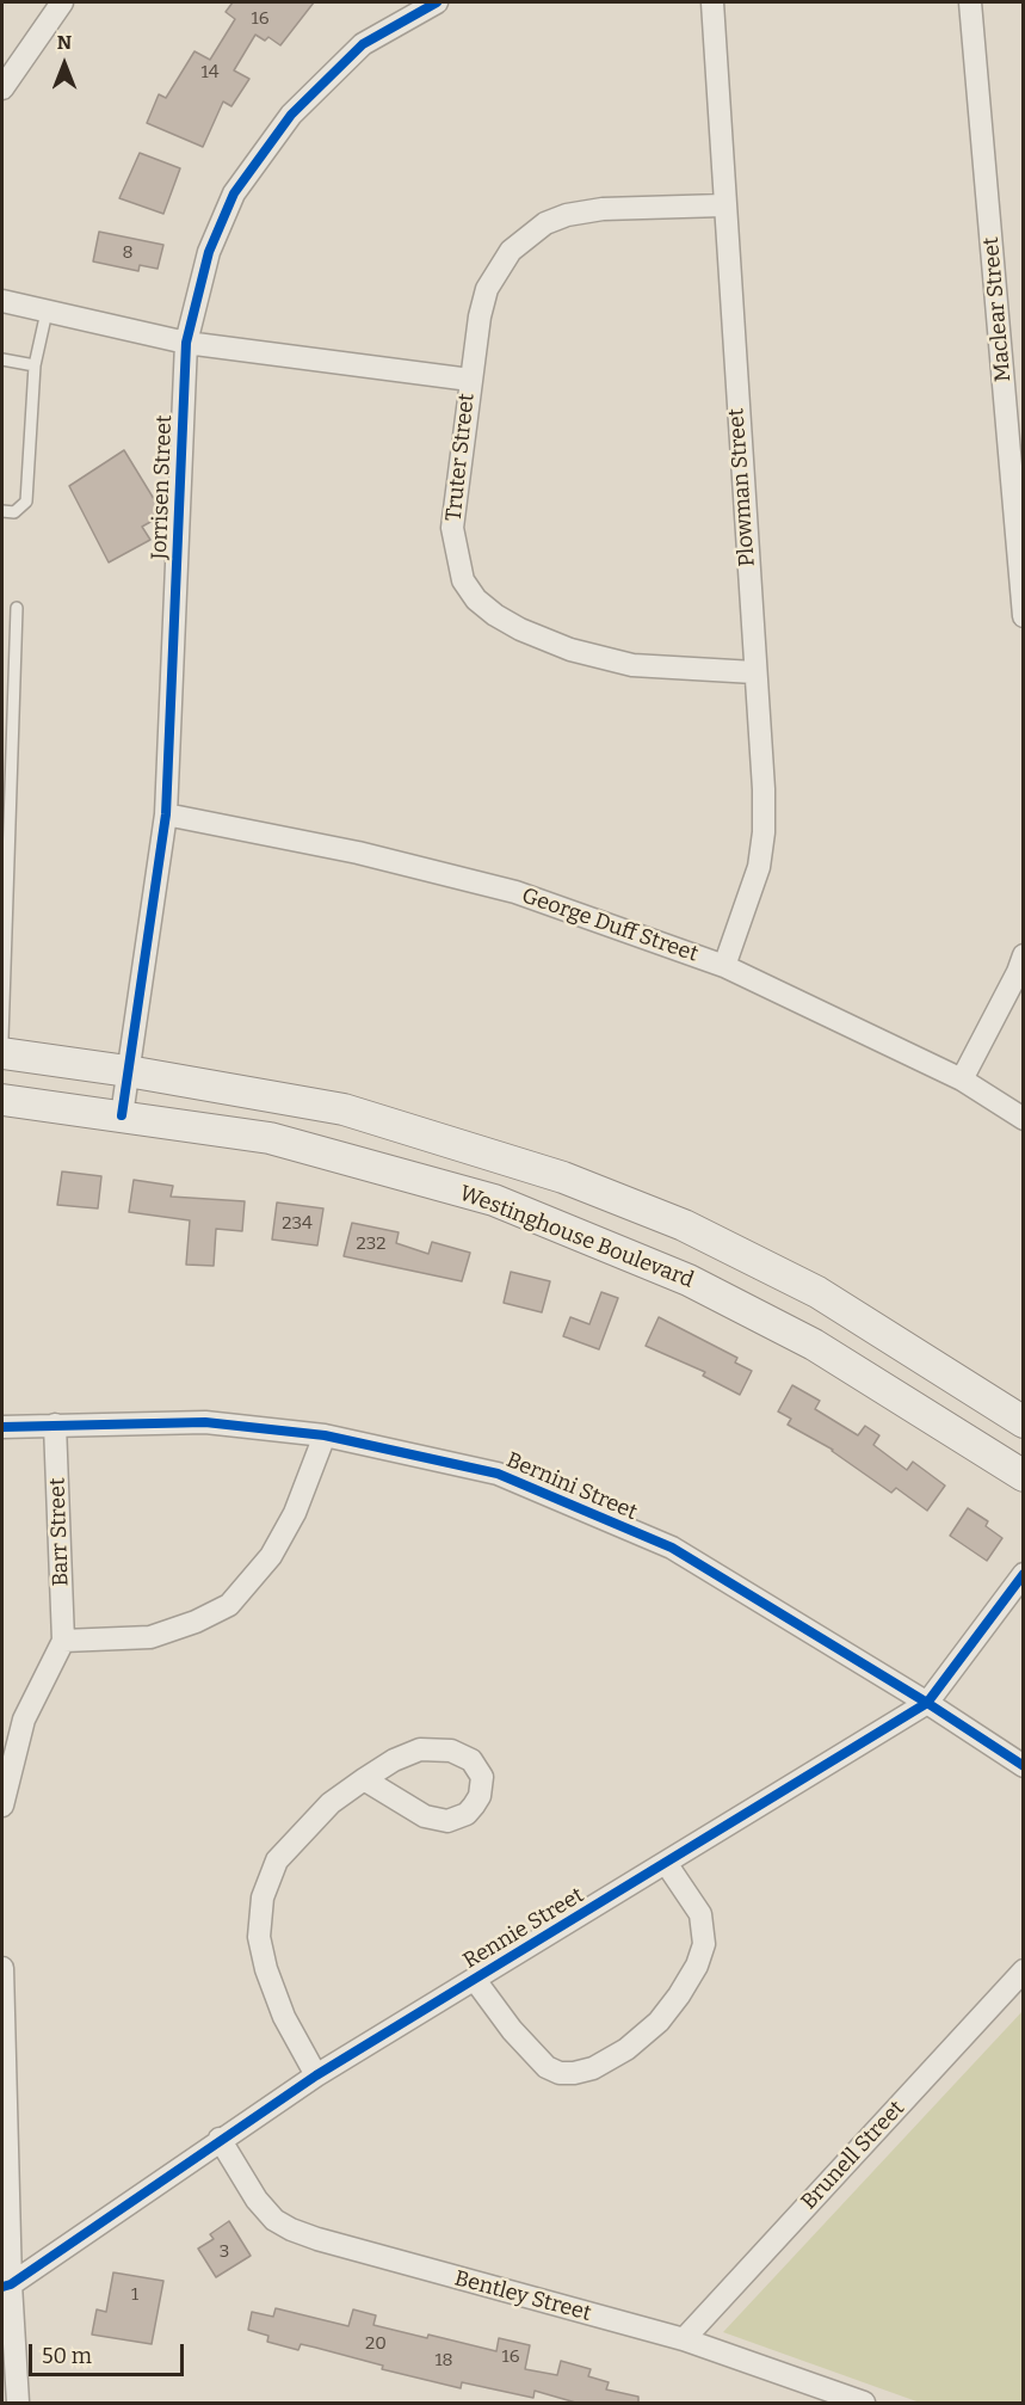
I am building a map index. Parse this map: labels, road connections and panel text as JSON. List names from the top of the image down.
{
  "streets": {
    "street": [
      "Maclear Street",
      "Truter Street",
      "Jorrisen Street",
      "Plowman Street",
      "George Duff Street",
      "Westinghouse Boulevard",
      "Bernini Street",
      "Barr Street",
      "Rennie Street",
      "Brunell Street",
      "Bentley Street"
    ]
  },
  "crossings": [
    ["Truter Street", "Plowman Street"],
    ["Jorrisen Street", "George Duff Street"],
    ["Jorrisen Street", "Westinghouse Boulevard"],
    ["Plowman Street", "George Duff Street"],
    ["Bernini Street", "Barr Street"],
    ["Bernini Street", "Rennie Street"],
    ["Rennie Street", "Bentley Street"],
    ["Brunell Street", "Bentley Street"]
  ],
  "house_numbers": [
    "16",
    "14",
    "8",
    "234",
    "232",
    "3",
    "1",
    "20",
    "16",
    "18"
  ],
  "scale_bar": "50 m",
  "north": "top"
}
